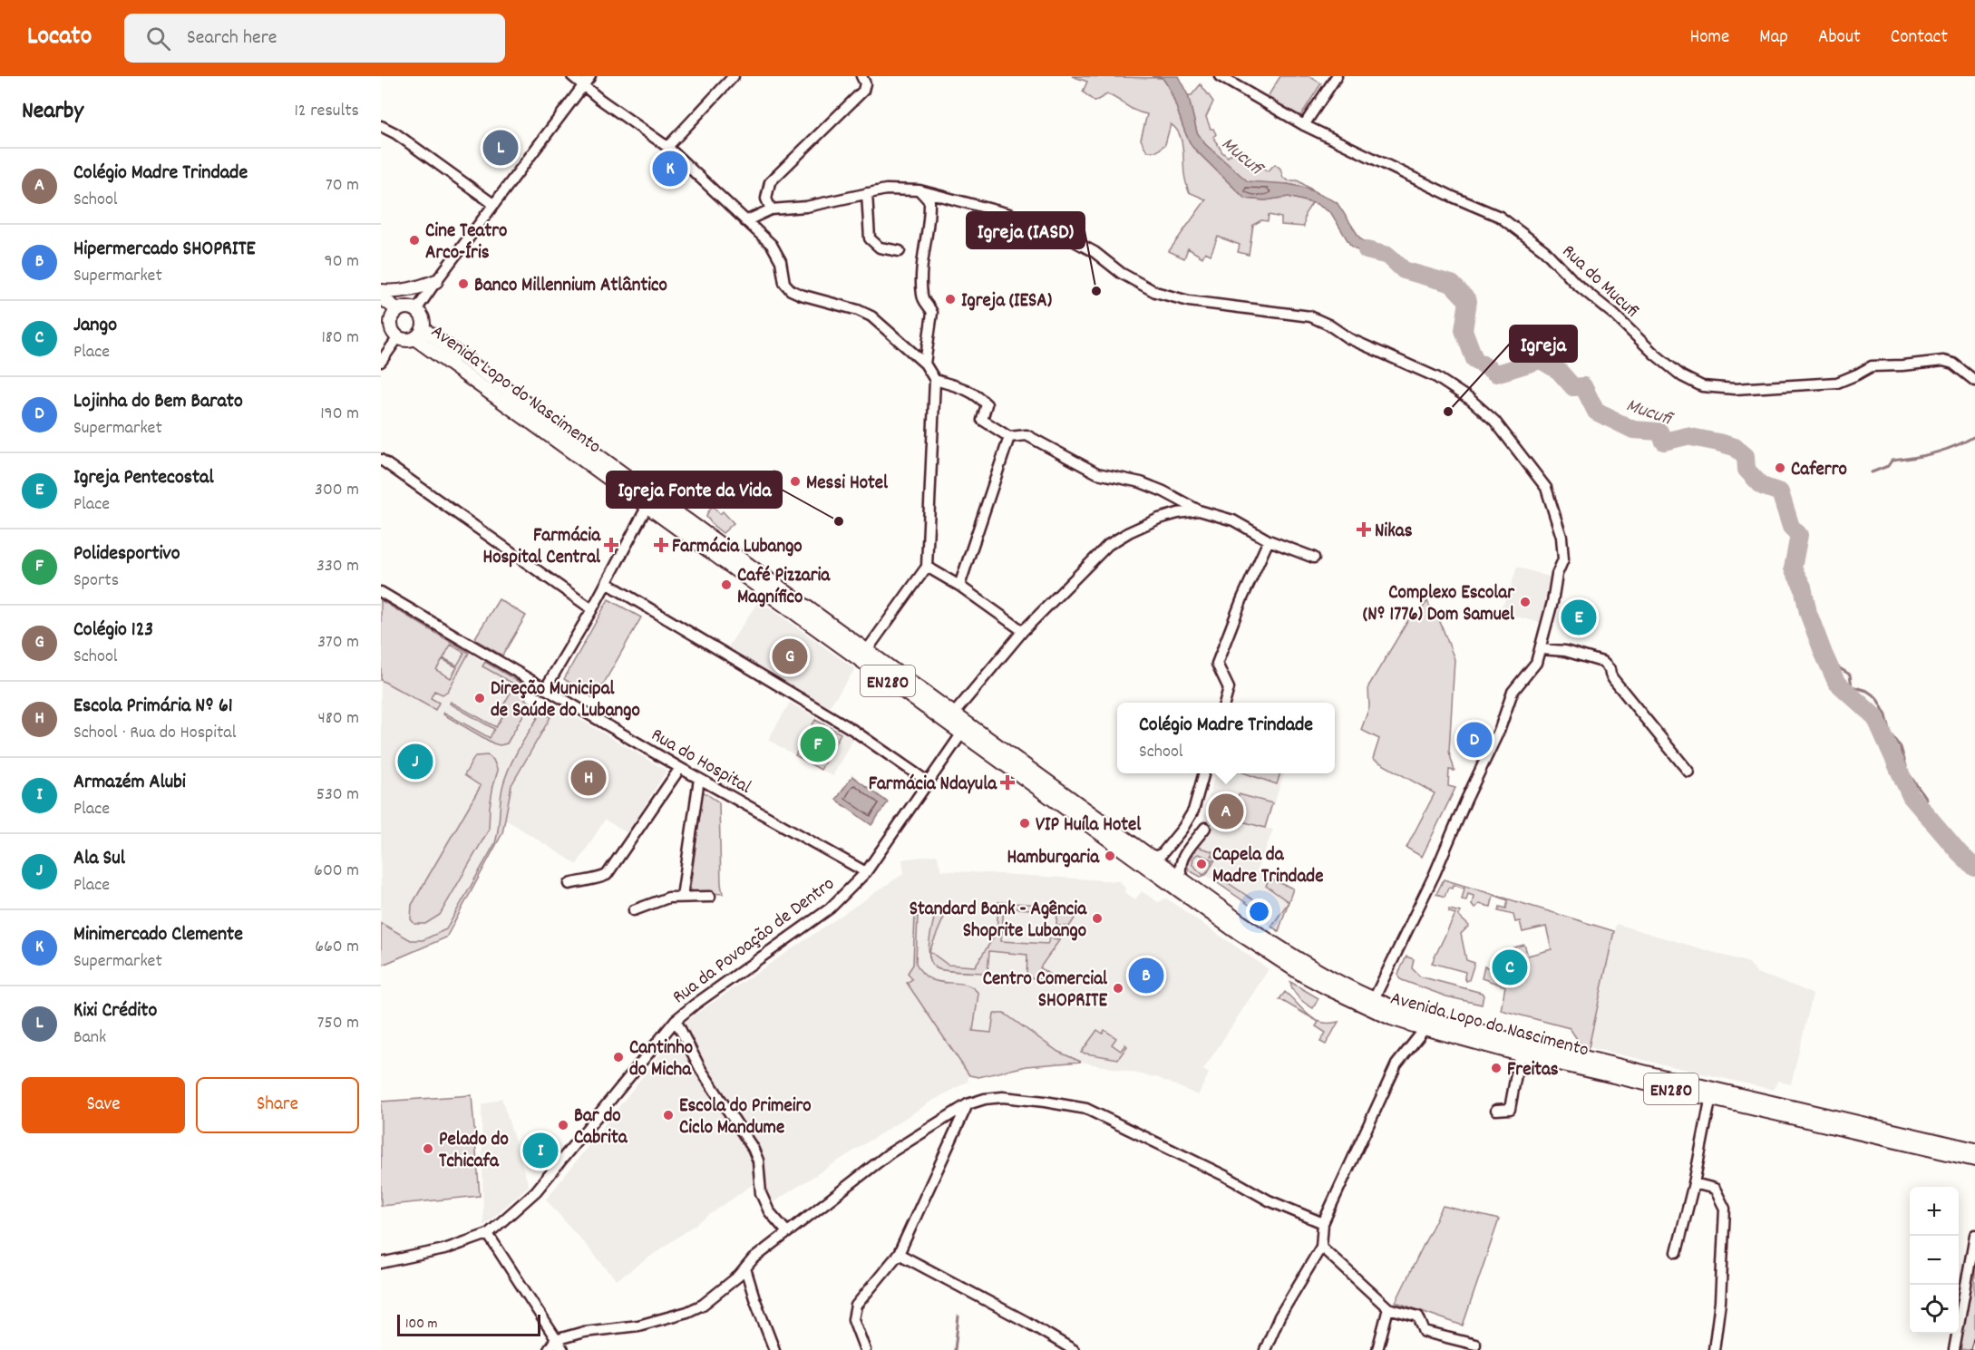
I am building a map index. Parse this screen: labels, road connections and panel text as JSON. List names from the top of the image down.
{
  "streets": {
    "main road": ["Avenida Lopo do Nascimento", "EN280"],
    "street": ["Rua do Mucufi", "Rua do Hospital", "Rua da Povoação de Dentro"]
  },
  "crossings": [
    ["Avenida Lopo do Nascimento", "Rua da Povoação de Dentro"],
    ["Rua do Hospital", "Rua da Povoação de Dentro"]
  ],
  "water": ["Mucufi"],
  "places": {
    "other": [
      "Cine Teatro Arco-Íris",
      "Banco Millennium Atlântico",
      "Igreja (IASD)",
      "Igreja (IESA)",
      "Igreja",
      "Caferro",
      "Messi Hotel",
      "Igreja Fonte da Vida",
      "Café Pizzaria Magnífico",
      "Complexo Escolar (Nº 1776) Dom Samuel",
      "Direção Municipal de Saúde do Lubango",
      "VIP Huíla Hotel",
      "Hamburgaria",
      "Capela da Madre Trindade",
      "Standard Bank - Agência Shoprite Lubango",
      "Centro Comercial SHOPRITE",
      "Cantinho do Micha",
      "Freitas",
      "Escola do Primeiro Ciclo Mandume",
      "Bar do Cabrita",
      "Pelado do Tchicafa"
    ],
    "health": [
      "Nikas",
      "Farmácia Hospital Central",
      "Farmácia Lubango",
      "Farmácia Ndayula"
    ]
  },
  "scale_bar": "100 m",
  "page": {
    "header": "Locato",
    "search": "Search here",
    "nav": [
      "Home",
      "Map",
      "About",
      "Contact"
    ],
    "heading": ["Nearby", "12 results"],
    "pins": [
      "L",
      "K",
      "E",
      "G",
      "D",
      "F",
      "J",
      "H",
      "A",
      "C",
      "B",
      "I"
    ],
    "list": [
      {
        "mark": "A",
        "name": "Colégio Madre Trindade",
        "note": "School",
        "value": "70 m"
      },
      {
        "mark": "B",
        "name": "Hipermercado SHOPRITE",
        "note": "Supermarket",
        "value": "90 m"
      },
      {
        "mark": "C",
        "name": "Jango",
        "note": "Place",
        "value": "180 m"
      },
      {
        "mark": "D",
        "name": "Lojinha do Bem Barato",
        "note": "Supermarket",
        "value": "190 m"
      },
      {
        "mark": "E",
        "name": "Igreja Pentecostal",
        "note": "Place",
        "value": "300 m"
      },
      {
        "mark": "F",
        "name": "Polidesportivo",
        "note": "Sports",
        "value": "330 m"
      },
      {
        "mark": "G",
        "name": "Colégio 123",
        "note": "School",
        "value": "370 m"
      },
      {
        "mark": "H",
        "name": "Escola Primária Nº 61",
        "note": "School · Rua do Hospital",
        "value": "480 m"
      },
      {
        "mark": "I",
        "name": "Armazém Alubi",
        "note": "Place",
        "value": "530 m"
      },
      {
        "mark": "J",
        "name": "Ala Sul",
        "note": "Place",
        "value": "600 m"
      },
      {
        "mark": "K",
        "name": "Minimercado Clemente",
        "note": "Supermarket",
        "value": "660 m"
      },
      {
        "mark": "L",
        "name": "Kixi Crédito",
        "note": "Bank",
        "value": "750 m"
      }
    ],
    "popup": ["Colégio Madre Trindade", "School"],
    "buttons": ["Save", "Share"],
    "map_buttons": ["+", "−"],
    "scale": "100 m"
  }
}
